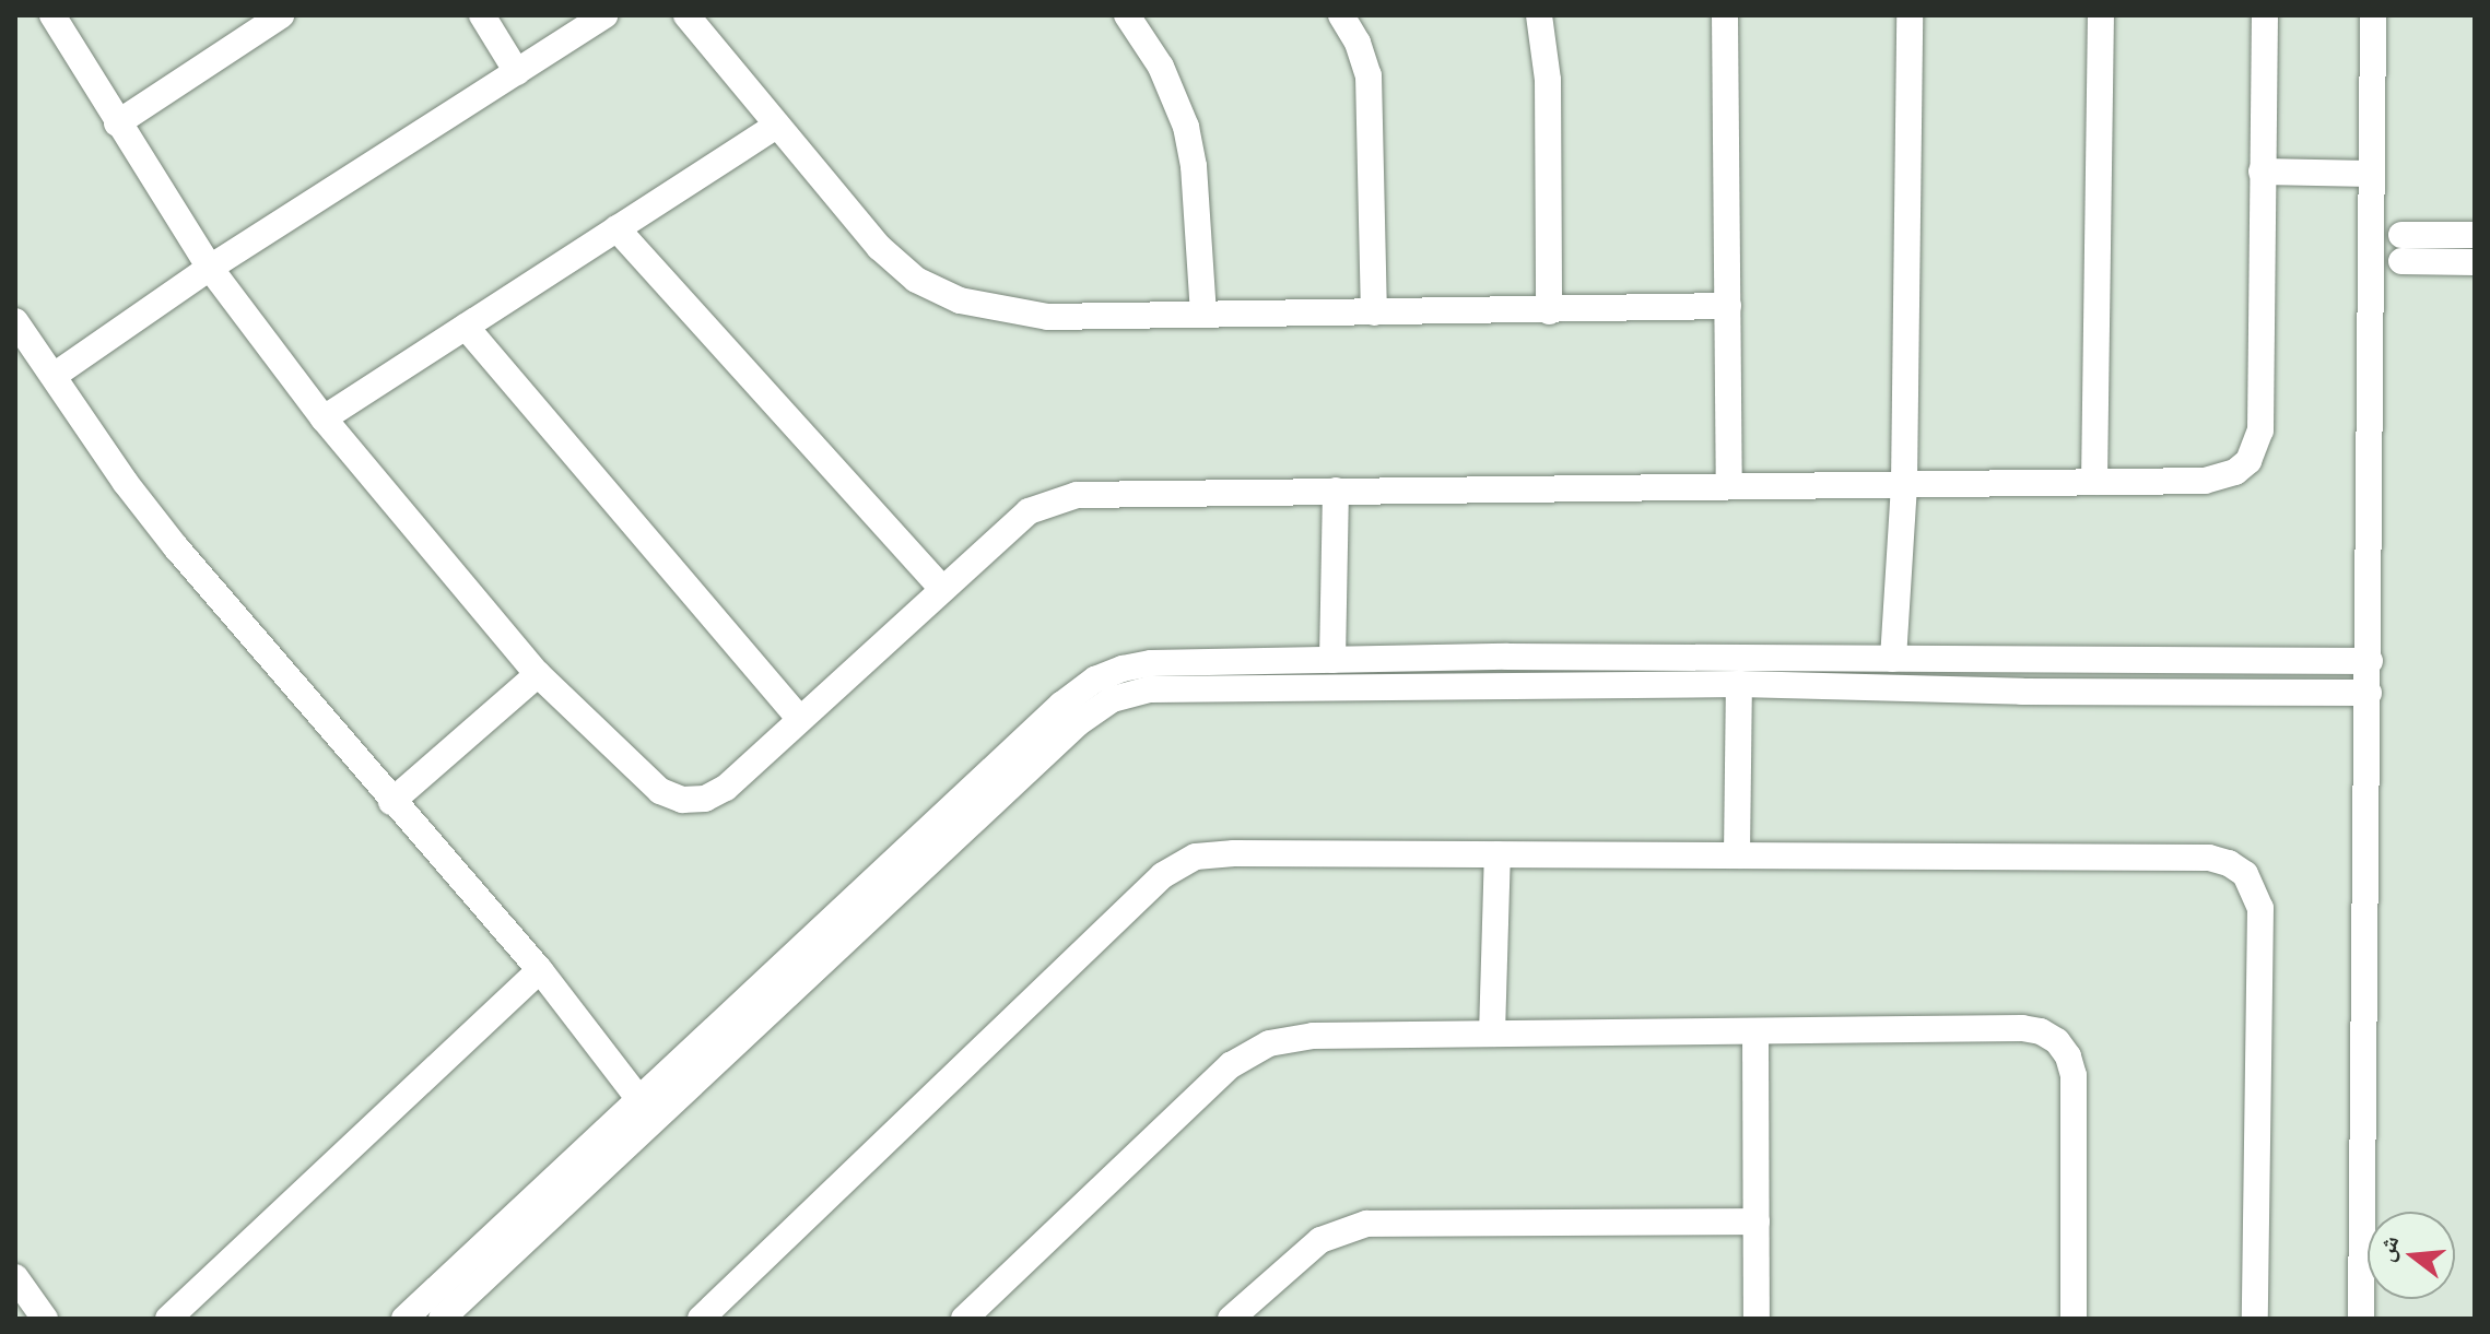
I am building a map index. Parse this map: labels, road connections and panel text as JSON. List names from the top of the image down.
{
  "north": "left"
}
